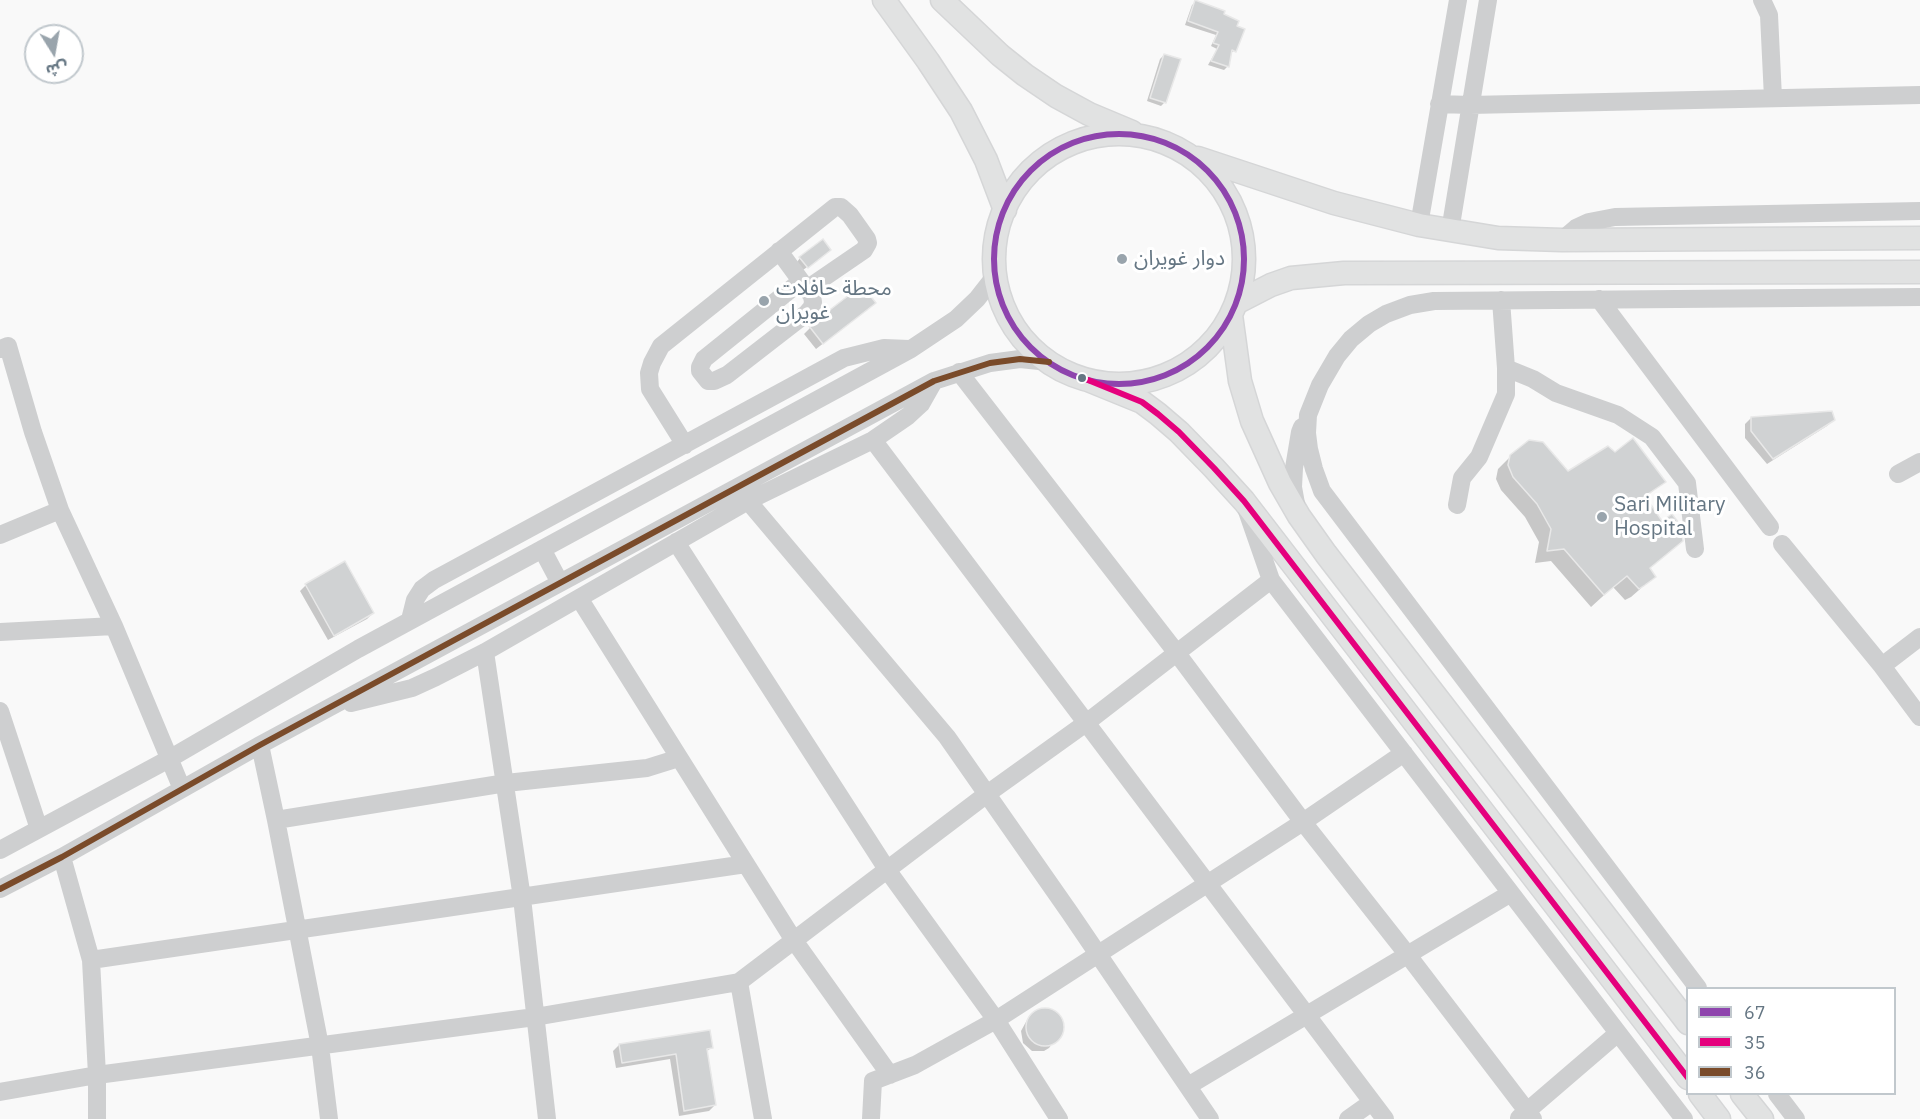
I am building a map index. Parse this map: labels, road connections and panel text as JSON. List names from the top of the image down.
{
  "places": ["دوار غويران", "محطة حافلات غويران", "Sari Military Hospital"],
  "lines": ["transit line 67", "transit line 36", "transit line 35"],
  "legend": ["67", "35", "36"],
  "north": "bottom"
}
